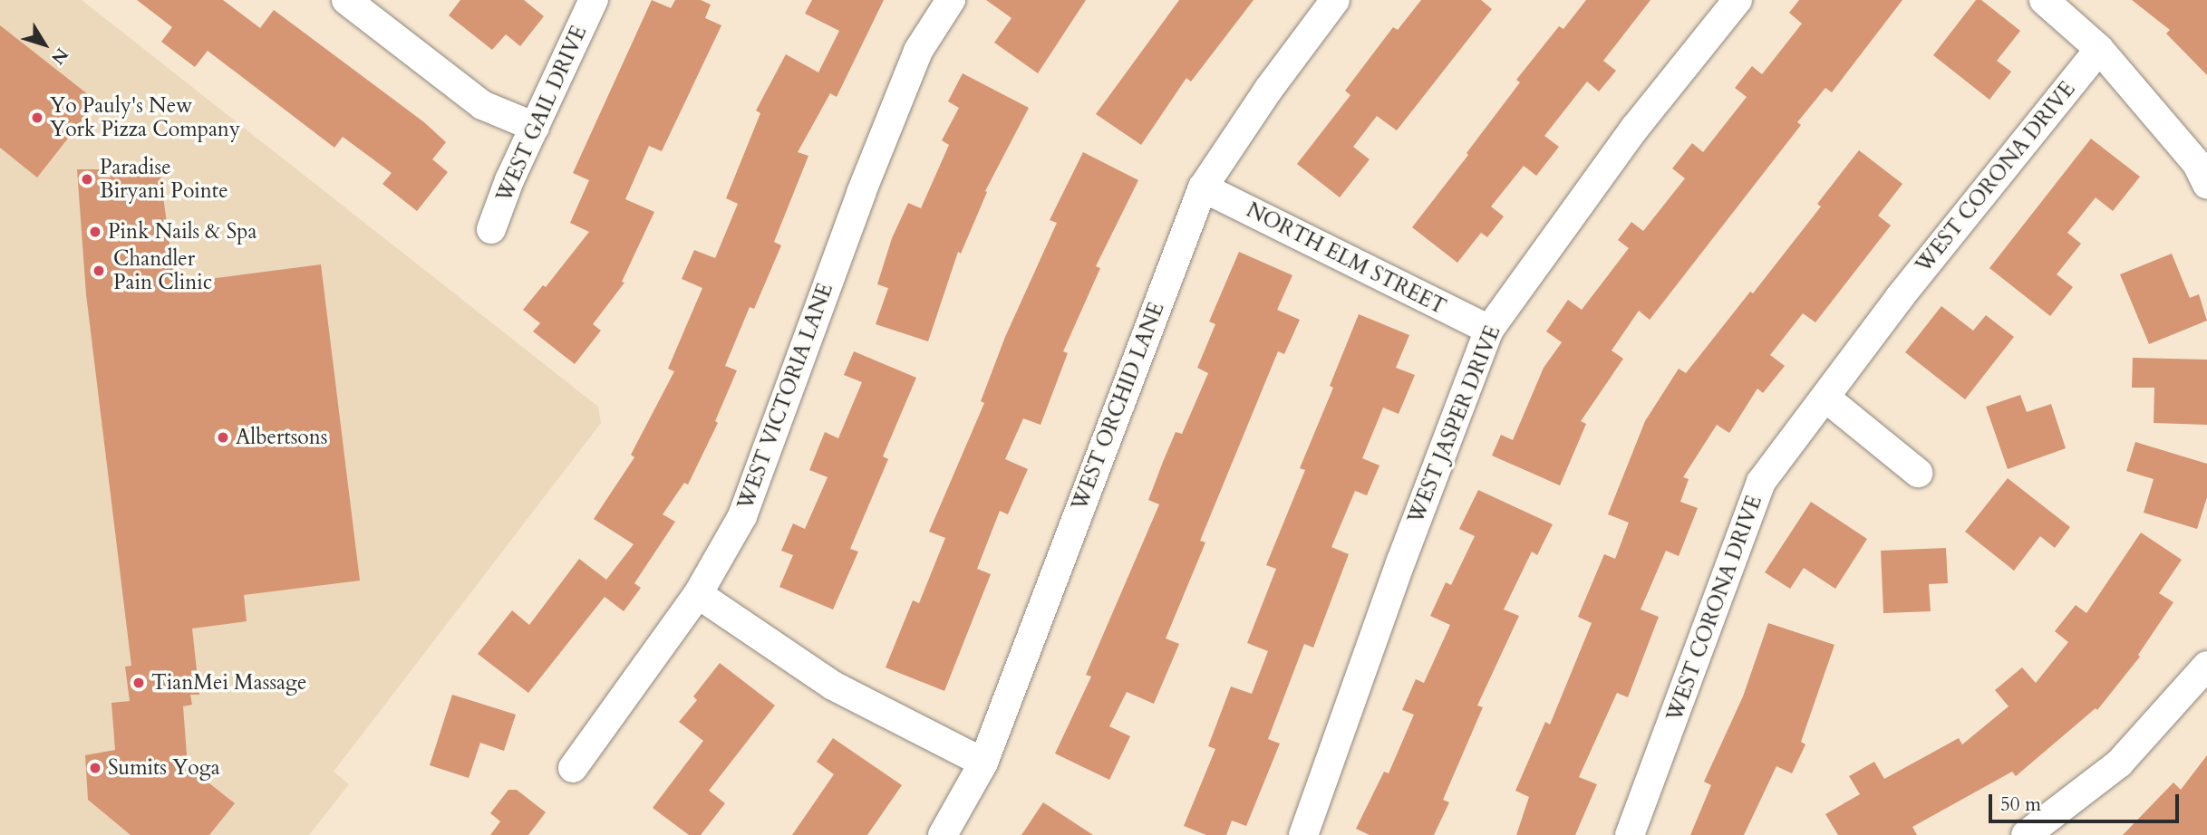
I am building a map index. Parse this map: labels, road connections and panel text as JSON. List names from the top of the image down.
{
  "streets": {
    "street": [
      "WEST GAIL DRIVE",
      "WEST CORONA DRIVE",
      "NORTH ELM STREET",
      "WEST VICTORIA LANE",
      "WEST ORCHID LANE",
      "WEST JASPER DRIVE"
    ]
  },
  "crossings": [
    ["NORTH ELM STREET", "WEST ORCHID LANE"],
    ["NORTH ELM STREET", "WEST JASPER DRIVE"]
  ],
  "places": [
    "Yo Pauly's New York Pizza Company",
    "Paradise Biryani Pointe",
    "Pink Nails & Spa",
    "Chandler Pain Clinic",
    "Albertsons",
    "TianMei Massage",
    "Sumits Yoga"
  ],
  "scale_bar": "50 m",
  "north": "bottom right"
}
